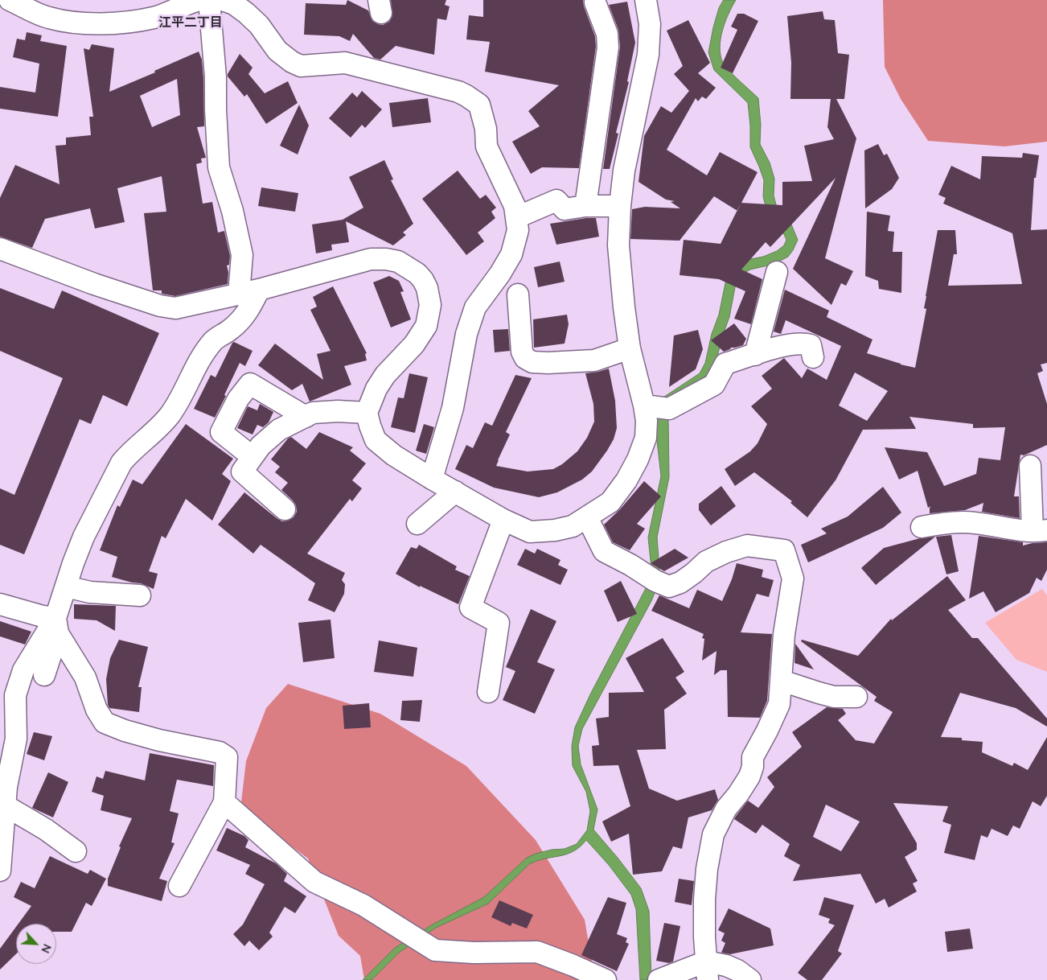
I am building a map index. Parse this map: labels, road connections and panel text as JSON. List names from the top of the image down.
{
  "districts": ["江平二丁目"],
  "north": "bottom right"
}
